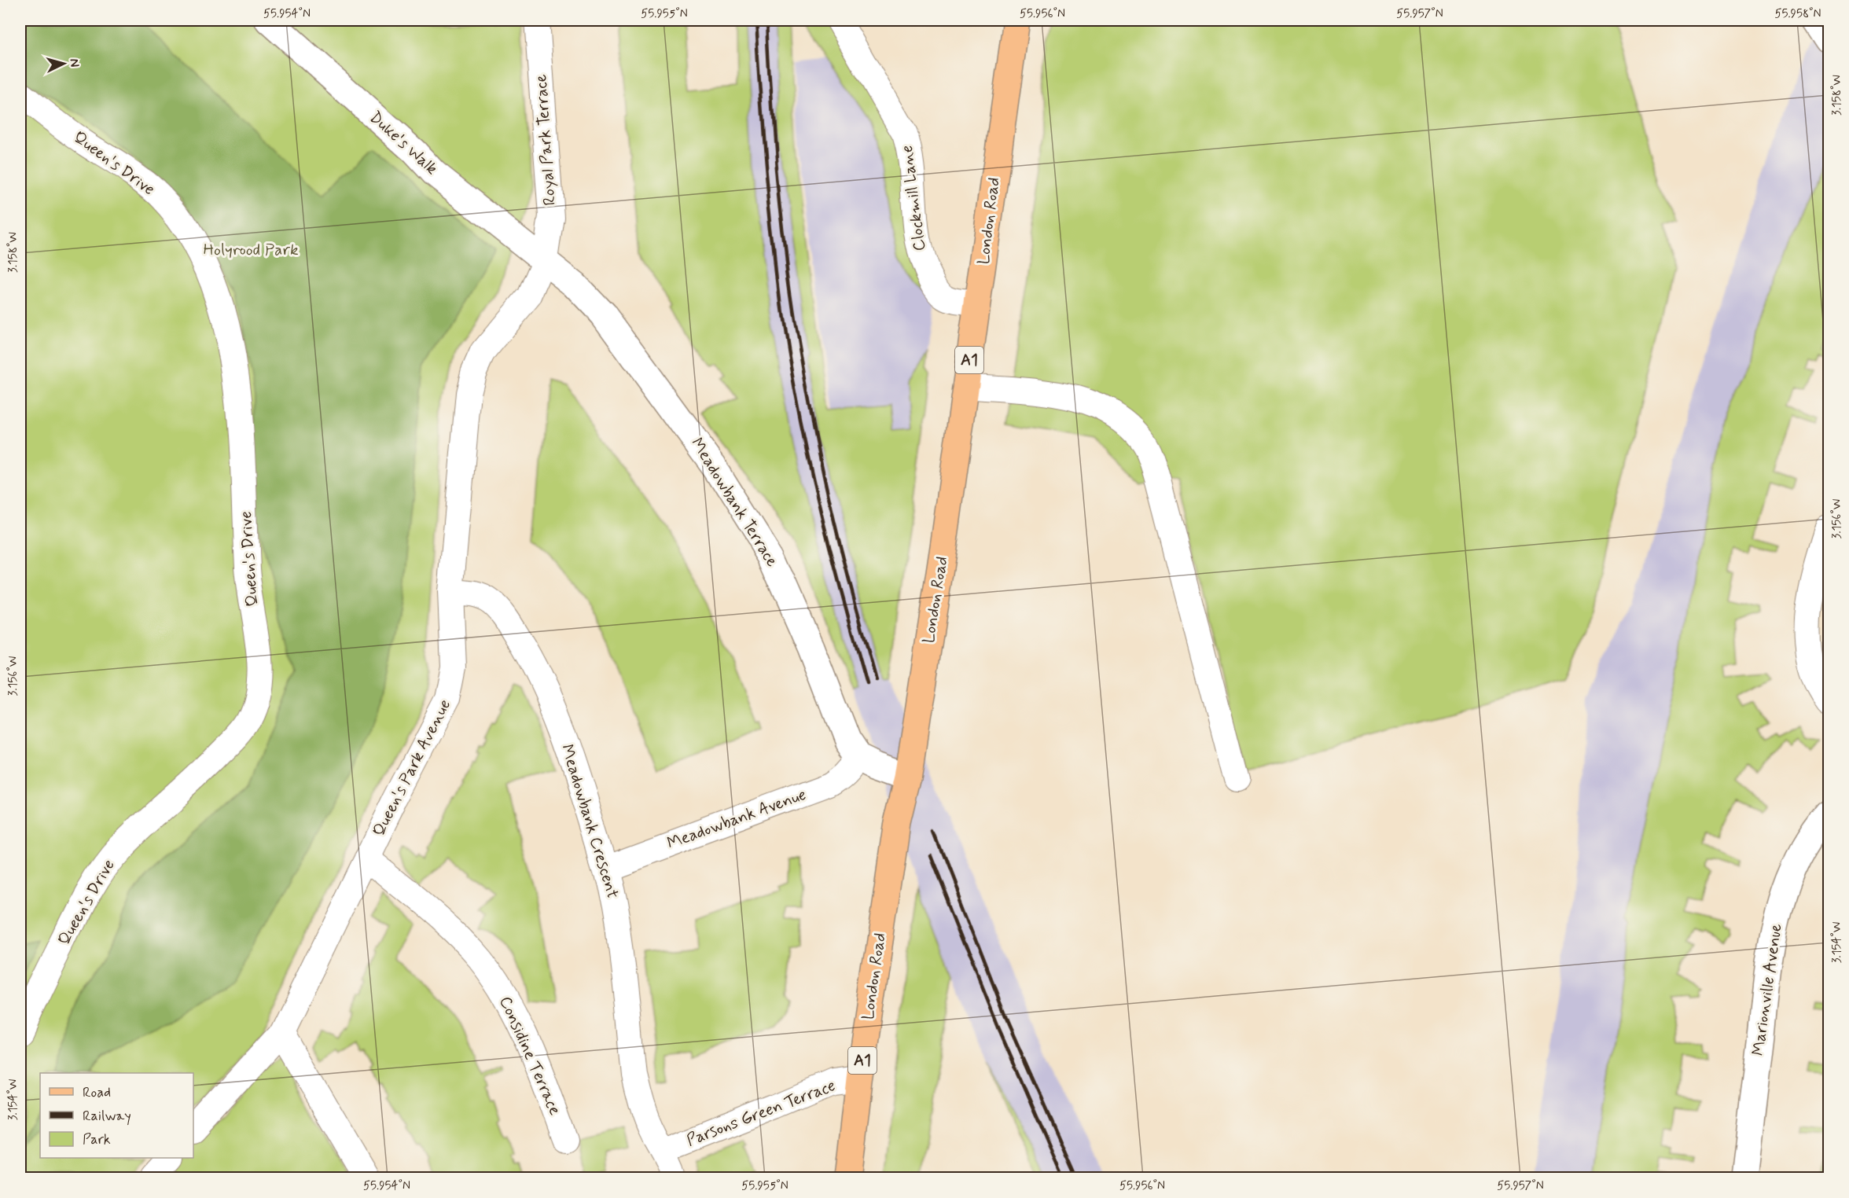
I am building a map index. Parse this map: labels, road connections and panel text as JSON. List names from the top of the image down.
{
  "streets": {
    "main road": ["London Road", "A1"],
    "street": [
      "Royal Park Terrace",
      "Duke's Walk",
      "Queen's Drive",
      "Clockmill Lane",
      "Meadowbank Terrace",
      "Queen's Park Avenue",
      "Meadowbank Avenue",
      "Meadowbank Crescent",
      "Marionville Avenue",
      "Considine Terrace",
      "Parsons Green Terrace"
    ]
  },
  "crossings": [
    ["Royal Park Terrace", "Duke's Walk"],
    ["Royal Park Terrace", "Meadowbank Terrace"],
    ["Royal Park Terrace", "Queen's Park Avenue"],
    ["Duke's Walk", "Meadowbank Terrace"],
    ["Duke's Walk", "Queen's Park Avenue"],
    ["Clockmill Lane", "London Road"],
    ["London Road", "Parsons Green Terrace"],
    ["Meadowbank Terrace", "Queen's Park Avenue"],
    ["Meadowbank Terrace", "Meadowbank Avenue"],
    ["Queen's Park Avenue", "Meadowbank Crescent"],
    ["Queen's Park Avenue", "Considine Terrace"],
    ["Meadowbank Avenue", "Meadowbank Crescent"],
    ["Meadowbank Crescent", "Parsons Green Terrace"]
  ],
  "parks": ["Holyrood Park"],
  "legend": ["Road", "Railway", "Park"],
  "north": "right",
  "coordinates": [
    "55.954°N",
    "55.955°N",
    "55.956°N",
    "55.957°N",
    "55.958°N",
    "3.158°W",
    "3.156°W",
    "3.154°W"
  ]
}
